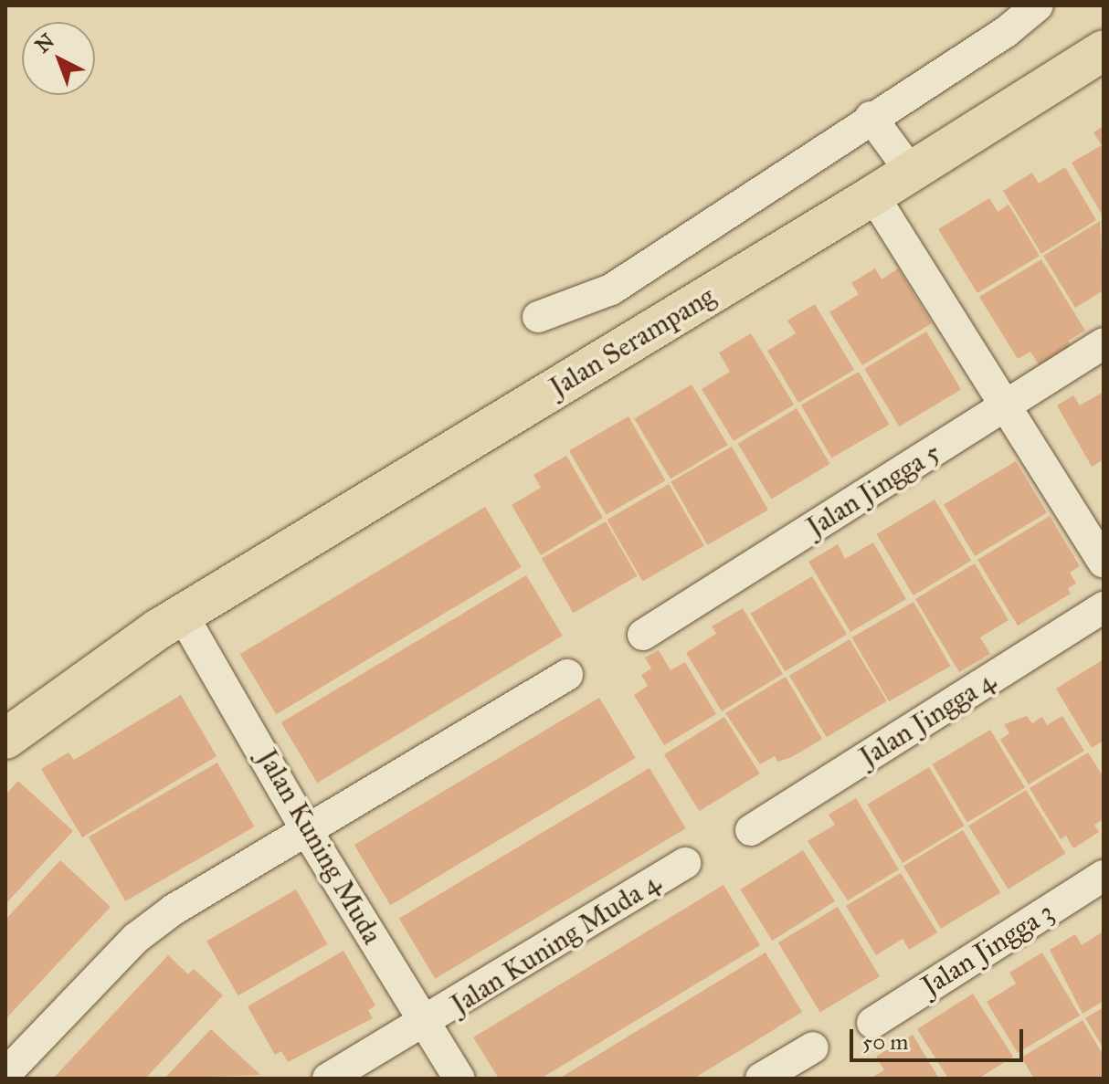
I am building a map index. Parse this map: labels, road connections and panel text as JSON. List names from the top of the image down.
{
  "streets": {
    "main road": ["Jalan Serampang"],
    "street": [
      "Jalan Jingga 5",
      "Jalan Jingga 4",
      "Jalan Kuning Muda",
      "Jalan Kuning Muda 4",
      "Jalan Jingga 3"
    ]
  },
  "crossings": [
    ["Jalan Serampang", "Jalan Kuning Muda"],
    ["Jalan Kuning Muda", "Jalan Kuning Muda 4"]
  ],
  "scale_bar": "50 m",
  "north": "top left"
}
